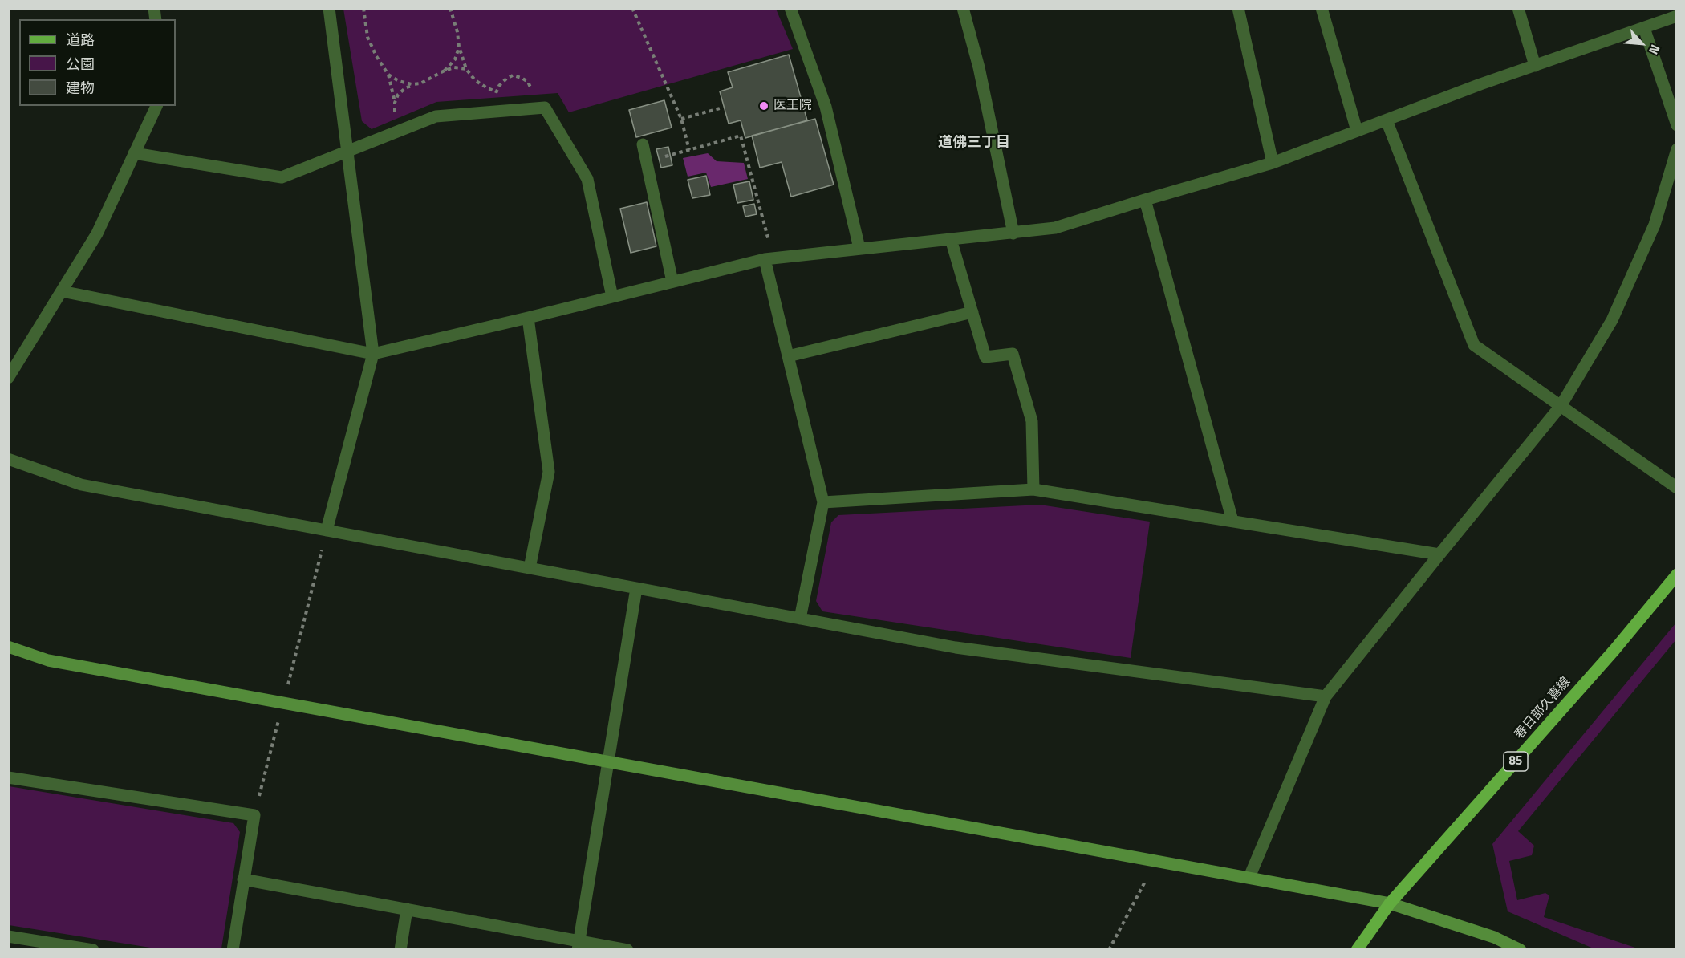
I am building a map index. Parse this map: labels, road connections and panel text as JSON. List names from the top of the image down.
{
  "streets": {
    "main road": ["春日部久喜線", "85"]
  },
  "districts": ["道佛三丁目"],
  "places": ["医王院"],
  "legend": ["道路", "公園", "建物"],
  "north": "bottom right"
}
